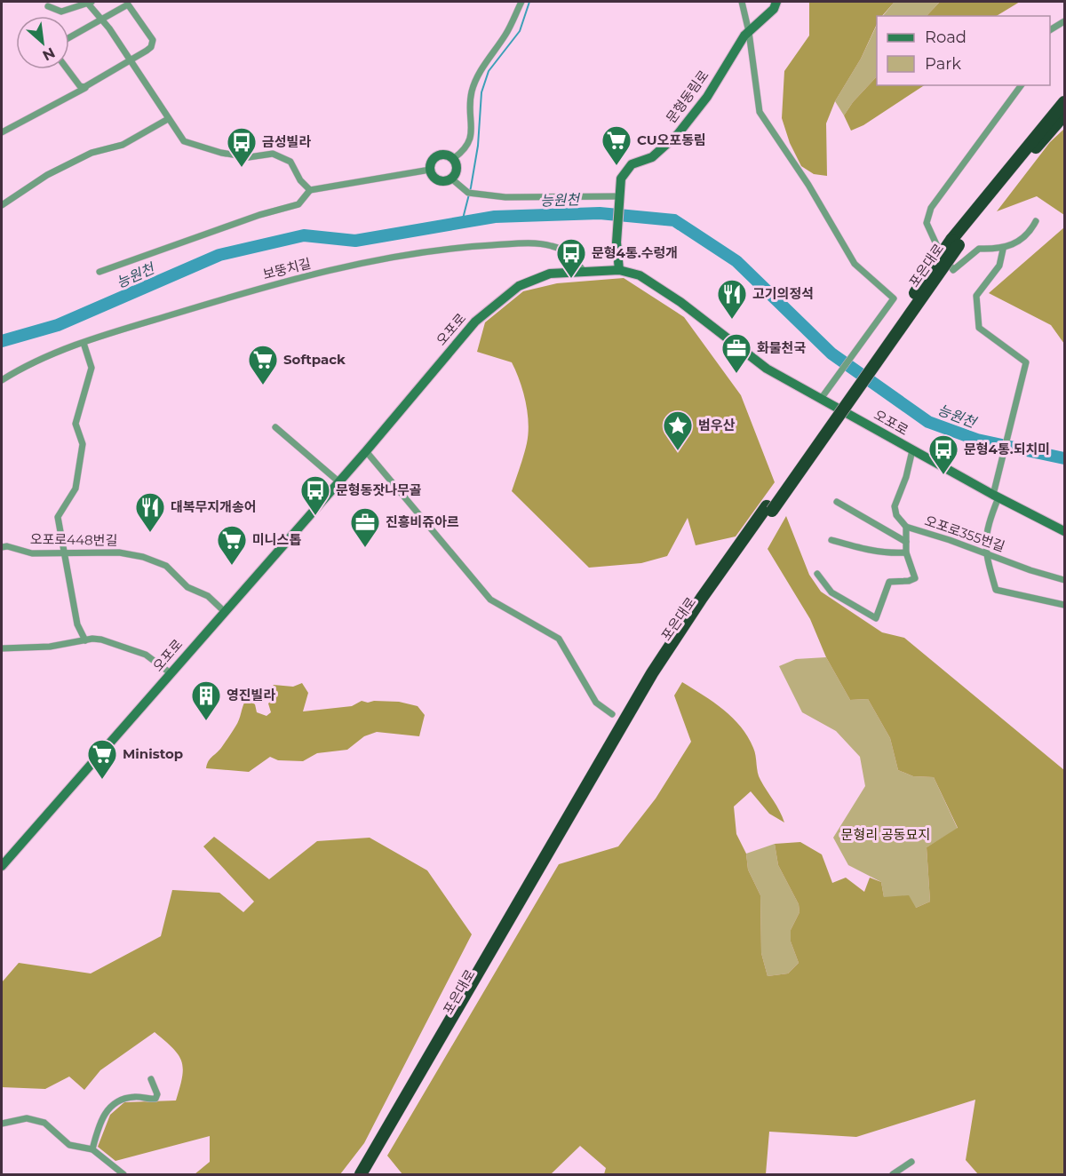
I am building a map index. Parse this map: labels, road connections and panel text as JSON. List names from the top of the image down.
{
  "streets": {
    "highway": ["포은대로"],
    "street": [
      "문형동림로",
      "보뚱치길",
      "오포로",
      "오포로355번길",
      "오포로448번길"
    ]
  },
  "crossings": [
    ["문형동림로", "오포로"],
    ["보뚱치길", "오포로"],
    ["오포로", "오포로355번길"],
    ["오포로", "오포로448번길"]
  ],
  "water": ["능원천"],
  "parks": ["문형리 공동묘지"],
  "places": {
    "supermarket": [
      "CU오포동림",
      "Softpack",
      "미니스톱",
      "Ministop"
    ],
    "bus stop": [
      "금성빌라",
      "문형4통.수렁개",
      "문형4통.되치미",
      "문형동잣나무골"
    ],
    "restaurant": ["고기의정석", "대복무지개송어"],
    "office": ["화물천국", "진흥비쥬아르"],
    "place": ["범우산"],
    "building": ["영진빌라"]
  },
  "legend": ["Road", "Park"],
  "north": "bottom right"
}
